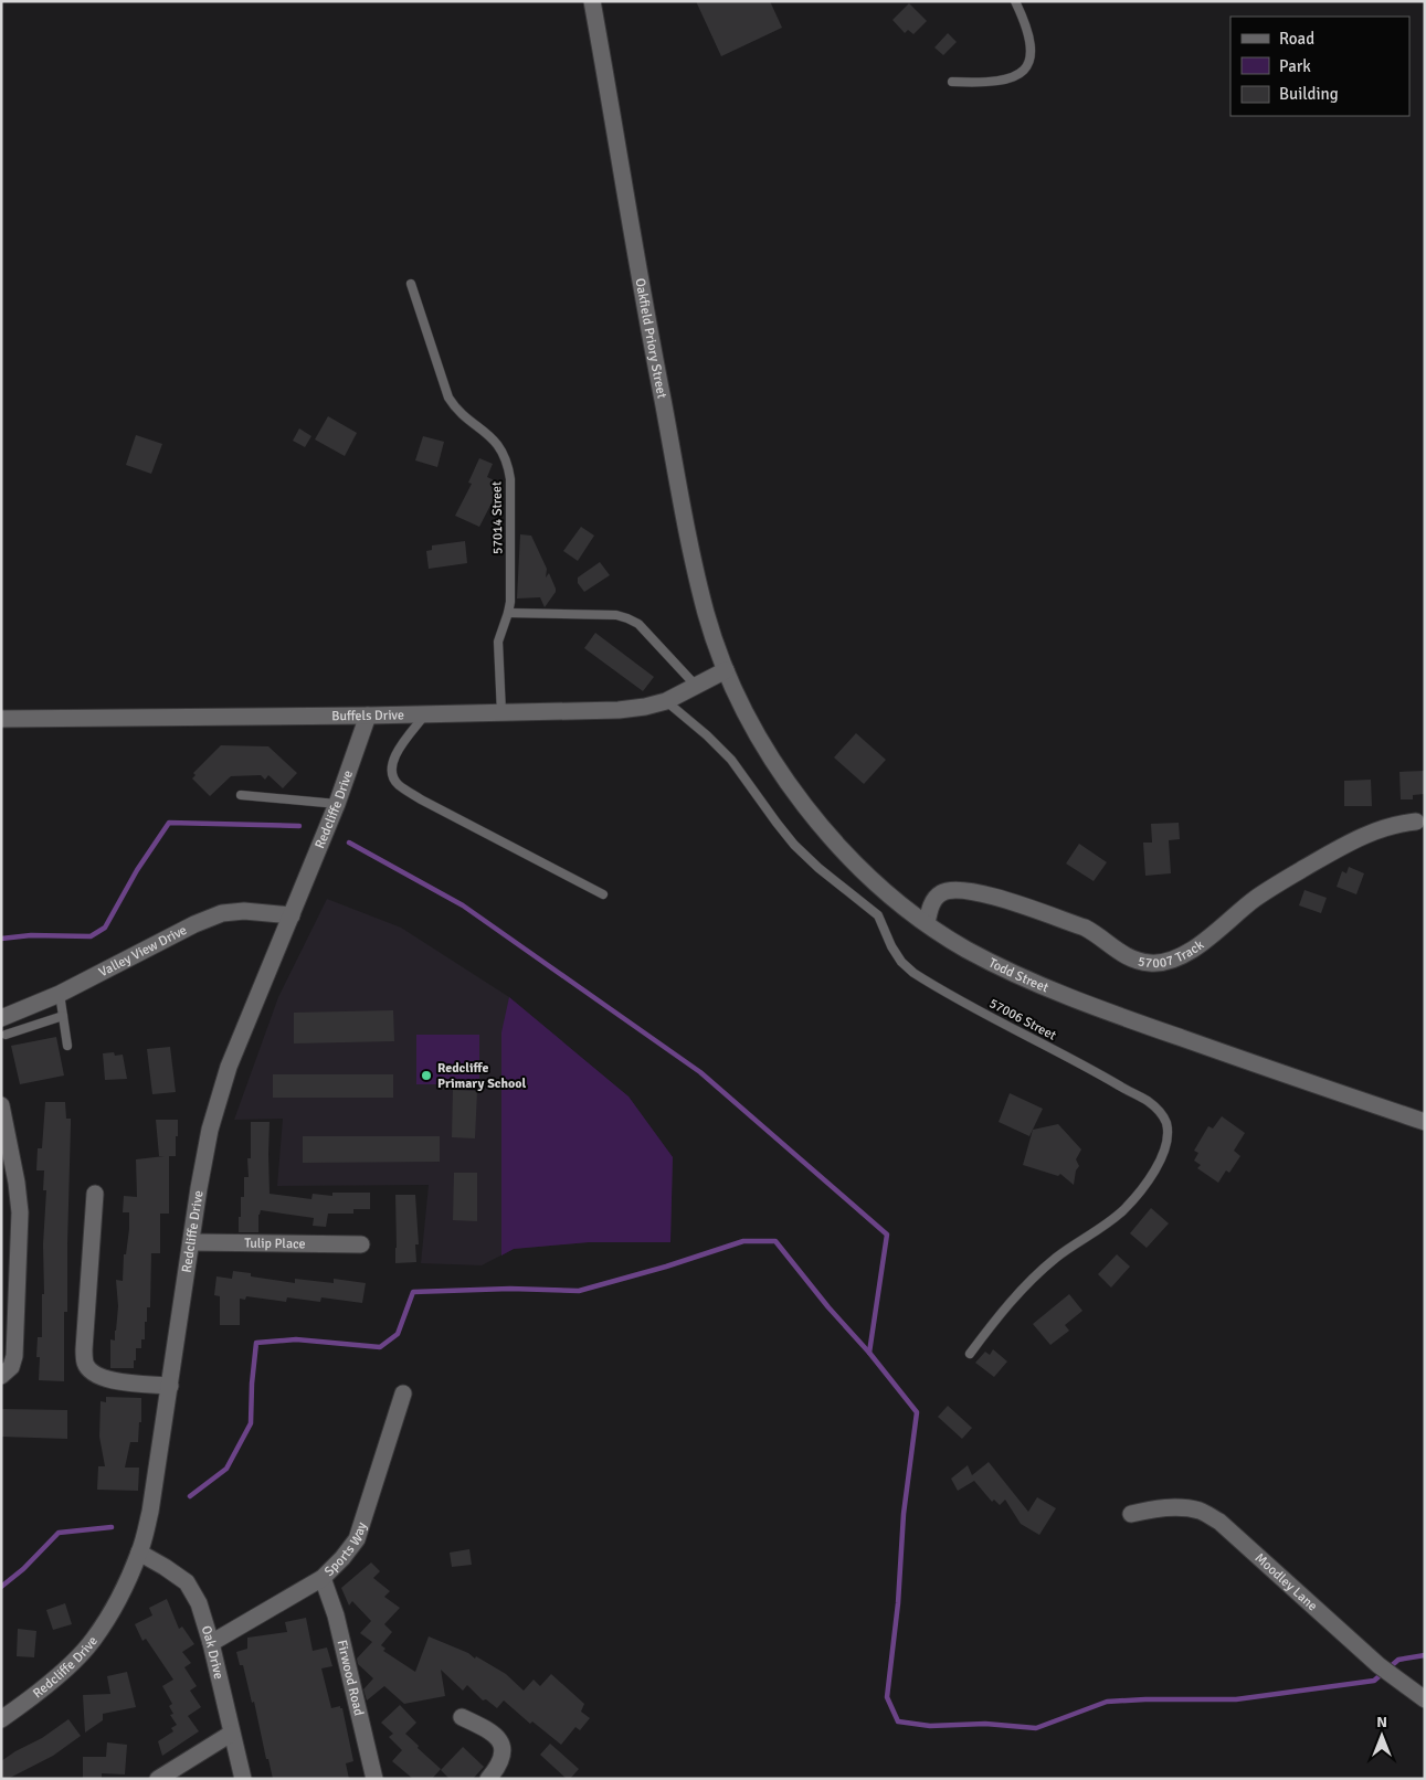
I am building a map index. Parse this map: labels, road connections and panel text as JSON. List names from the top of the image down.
{
  "streets": {
    "street": [
      "Oakfield Priory Street",
      "Buffels Drive",
      "Redcliffe Drive",
      "57007 Track",
      "Valley View Drive",
      "Todd Street",
      "Tulip Place",
      "Sports Way",
      "Moodley Lane",
      "Oak Drive",
      "Firwood Road"
    ],
    "lane": ["57014 Street", "57006 Street"]
  },
  "crossings": [
    ["Oakfield Priory Street", "Buffels Drive"],
    ["Oakfield Priory Street", "Todd Street"],
    ["57014 Street", "Buffels Drive"],
    ["Buffels Drive", "Redcliffe Drive"],
    ["Buffels Drive", "Todd Street"],
    ["Buffels Drive", "57006 Street"],
    ["Redcliffe Drive", "Valley View Drive"],
    ["Redcliffe Drive", "Tulip Place"],
    ["Redcliffe Drive", "Oak Drive"],
    ["57007 Track", "Todd Street"],
    ["Sports Way", "Oak Drive"],
    ["Sports Way", "Firwood Road"]
  ],
  "places": ["Redcliffe Primary School"],
  "legend": ["Road", "Park", "Building"],
  "north": "top"
}
